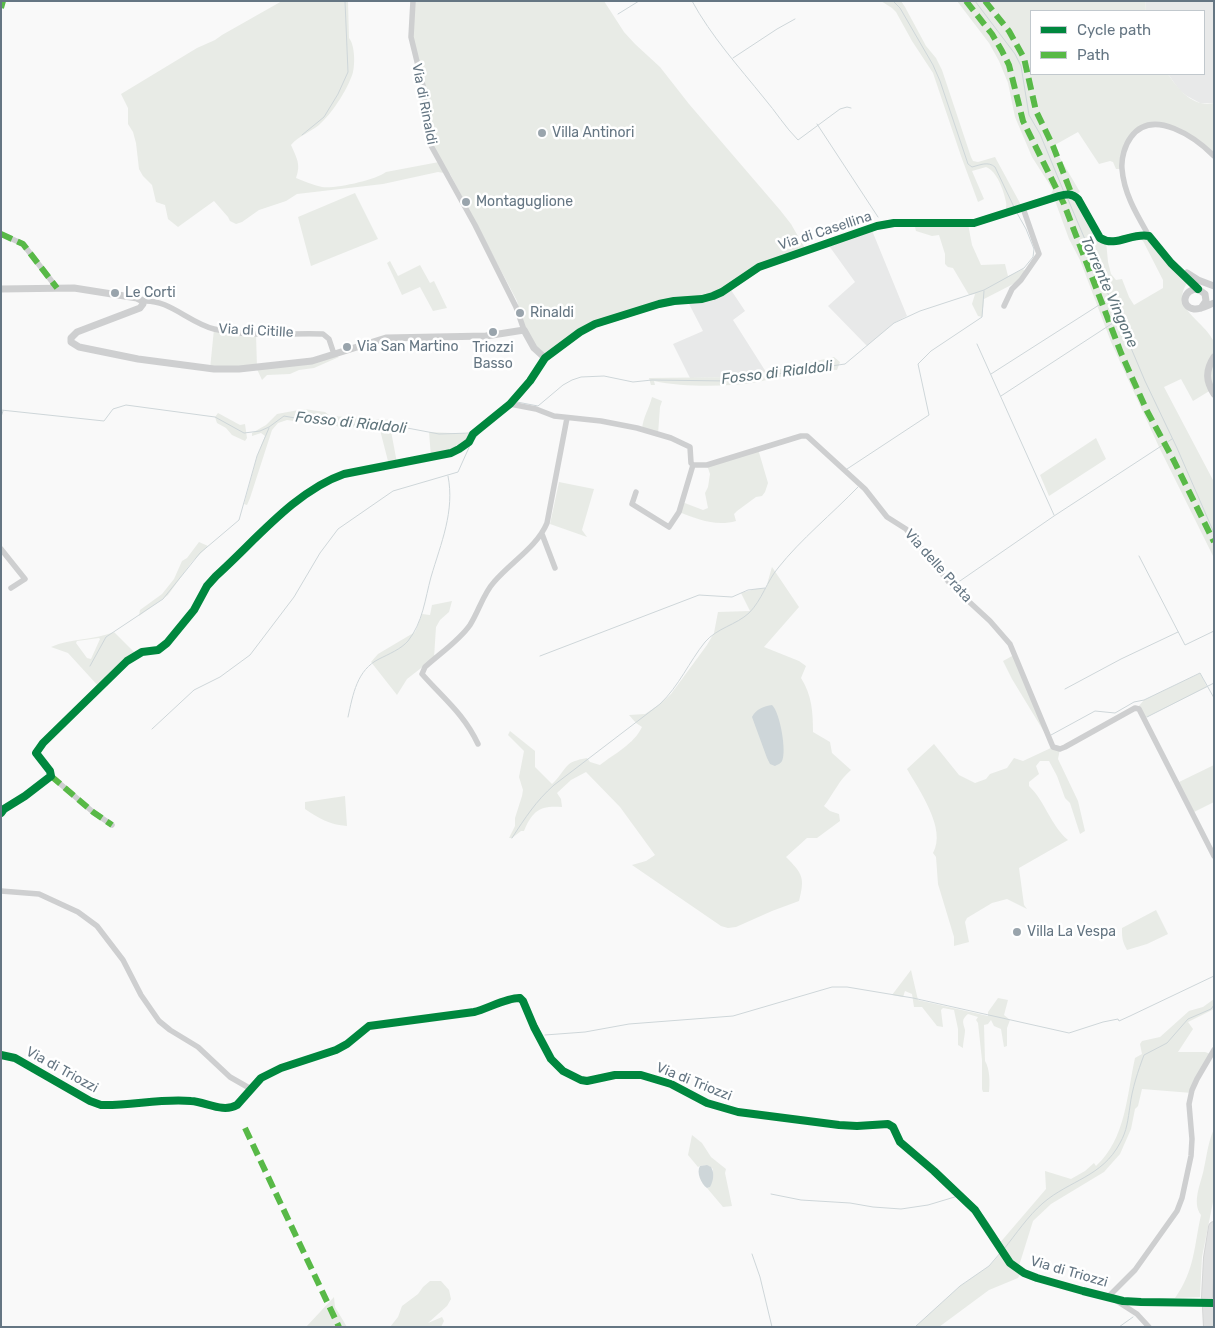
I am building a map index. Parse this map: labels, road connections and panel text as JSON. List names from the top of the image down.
{
  "streets": {
    "street": [
      "Via di Rinaldi",
      "Via di Casellina",
      "Via di Citille",
      "Via delle Prata",
      "Via di Triozzi"
    ]
  },
  "crossings": [
    ["Via di Rinaldi", "Via di Casellina"]
  ],
  "water": ["Torrente Vingone", "Fosso di Rialdoli"],
  "places": [
    "Villa Antinori",
    "Montaguglione",
    "Le Corti",
    "Rinaldi",
    "Triozzi Basso",
    "Via San Martino",
    "Villa La Vespa"
  ],
  "legend": ["Cycle path", "Path"]
}
